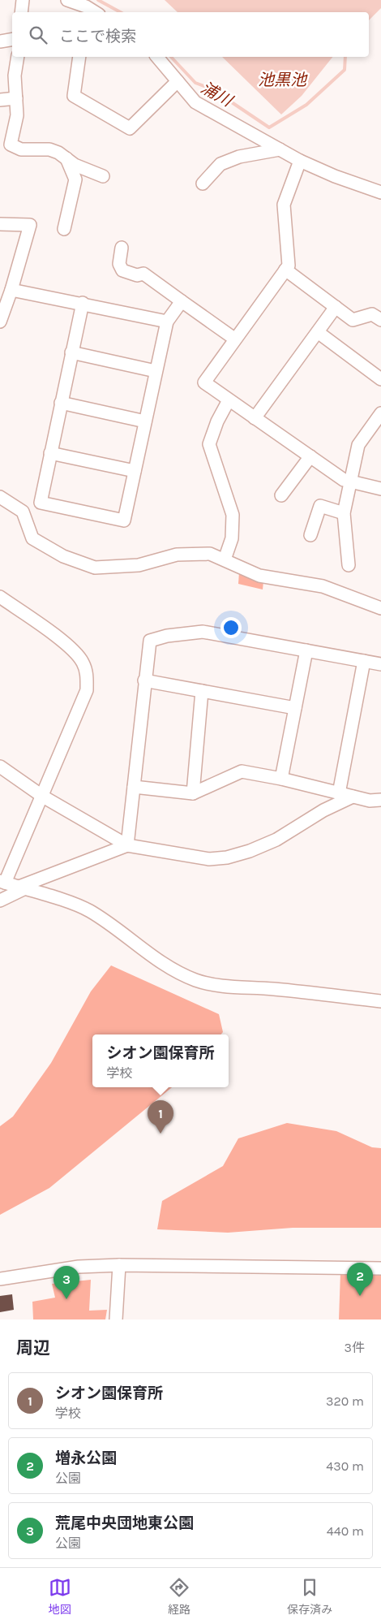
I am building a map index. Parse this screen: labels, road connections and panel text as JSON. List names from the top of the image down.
{
  "water": ["池黒池", "浦川"],
  "page": {
    "search": "ここで検索",
    "popup": ["シオン園保育所", "学校"],
    "pins": ["1", "2", "3"],
    "heading": ["周辺", "3件"],
    "list": [
      {
        "mark": "1",
        "name": "シオン園保育所",
        "note": "学校",
        "value": "320 m"
      },
      {
        "mark": "2",
        "name": "増永公園",
        "note": "公園",
        "value": "430 m"
      },
      {
        "mark": "3",
        "name": "荒尾中央団地東公園",
        "note": "公園",
        "value": "440 m"
      }
    ],
    "nav": ["地図", "経路", "保存済み"]
  }
}
